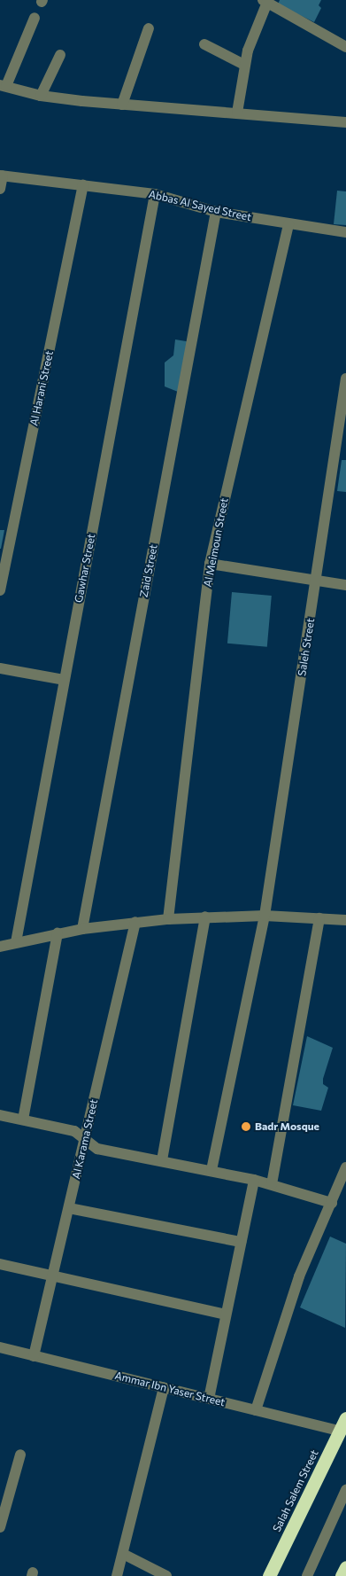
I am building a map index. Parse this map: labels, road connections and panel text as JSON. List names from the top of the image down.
{
  "streets": {
    "highway": ["Salah Salem Street"],
    "street": [
      "Abbas Al Sayed Street",
      "Al Harani Street",
      "Al Meimoun Street",
      "Gawhar Street",
      "Zaid Street",
      "Saleh Street",
      "Al Karama Street",
      "Ammar Ibn Yaser Street"
    ]
  },
  "crossings": [
    ["Abbas Al Sayed Street", "Al Harani Street"],
    ["Abbas Al Sayed Street", "Al Meimoun Street"],
    ["Abbas Al Sayed Street", "Gawhar Street"],
    ["Abbas Al Sayed Street", "Zaid Street"],
    ["Al Karama Street", "Ammar Ibn Yaser Street"],
    ["Ammar Ibn Yaser Street", "Salah Salem Street"]
  ],
  "places": ["Badr Mosque"]
}
